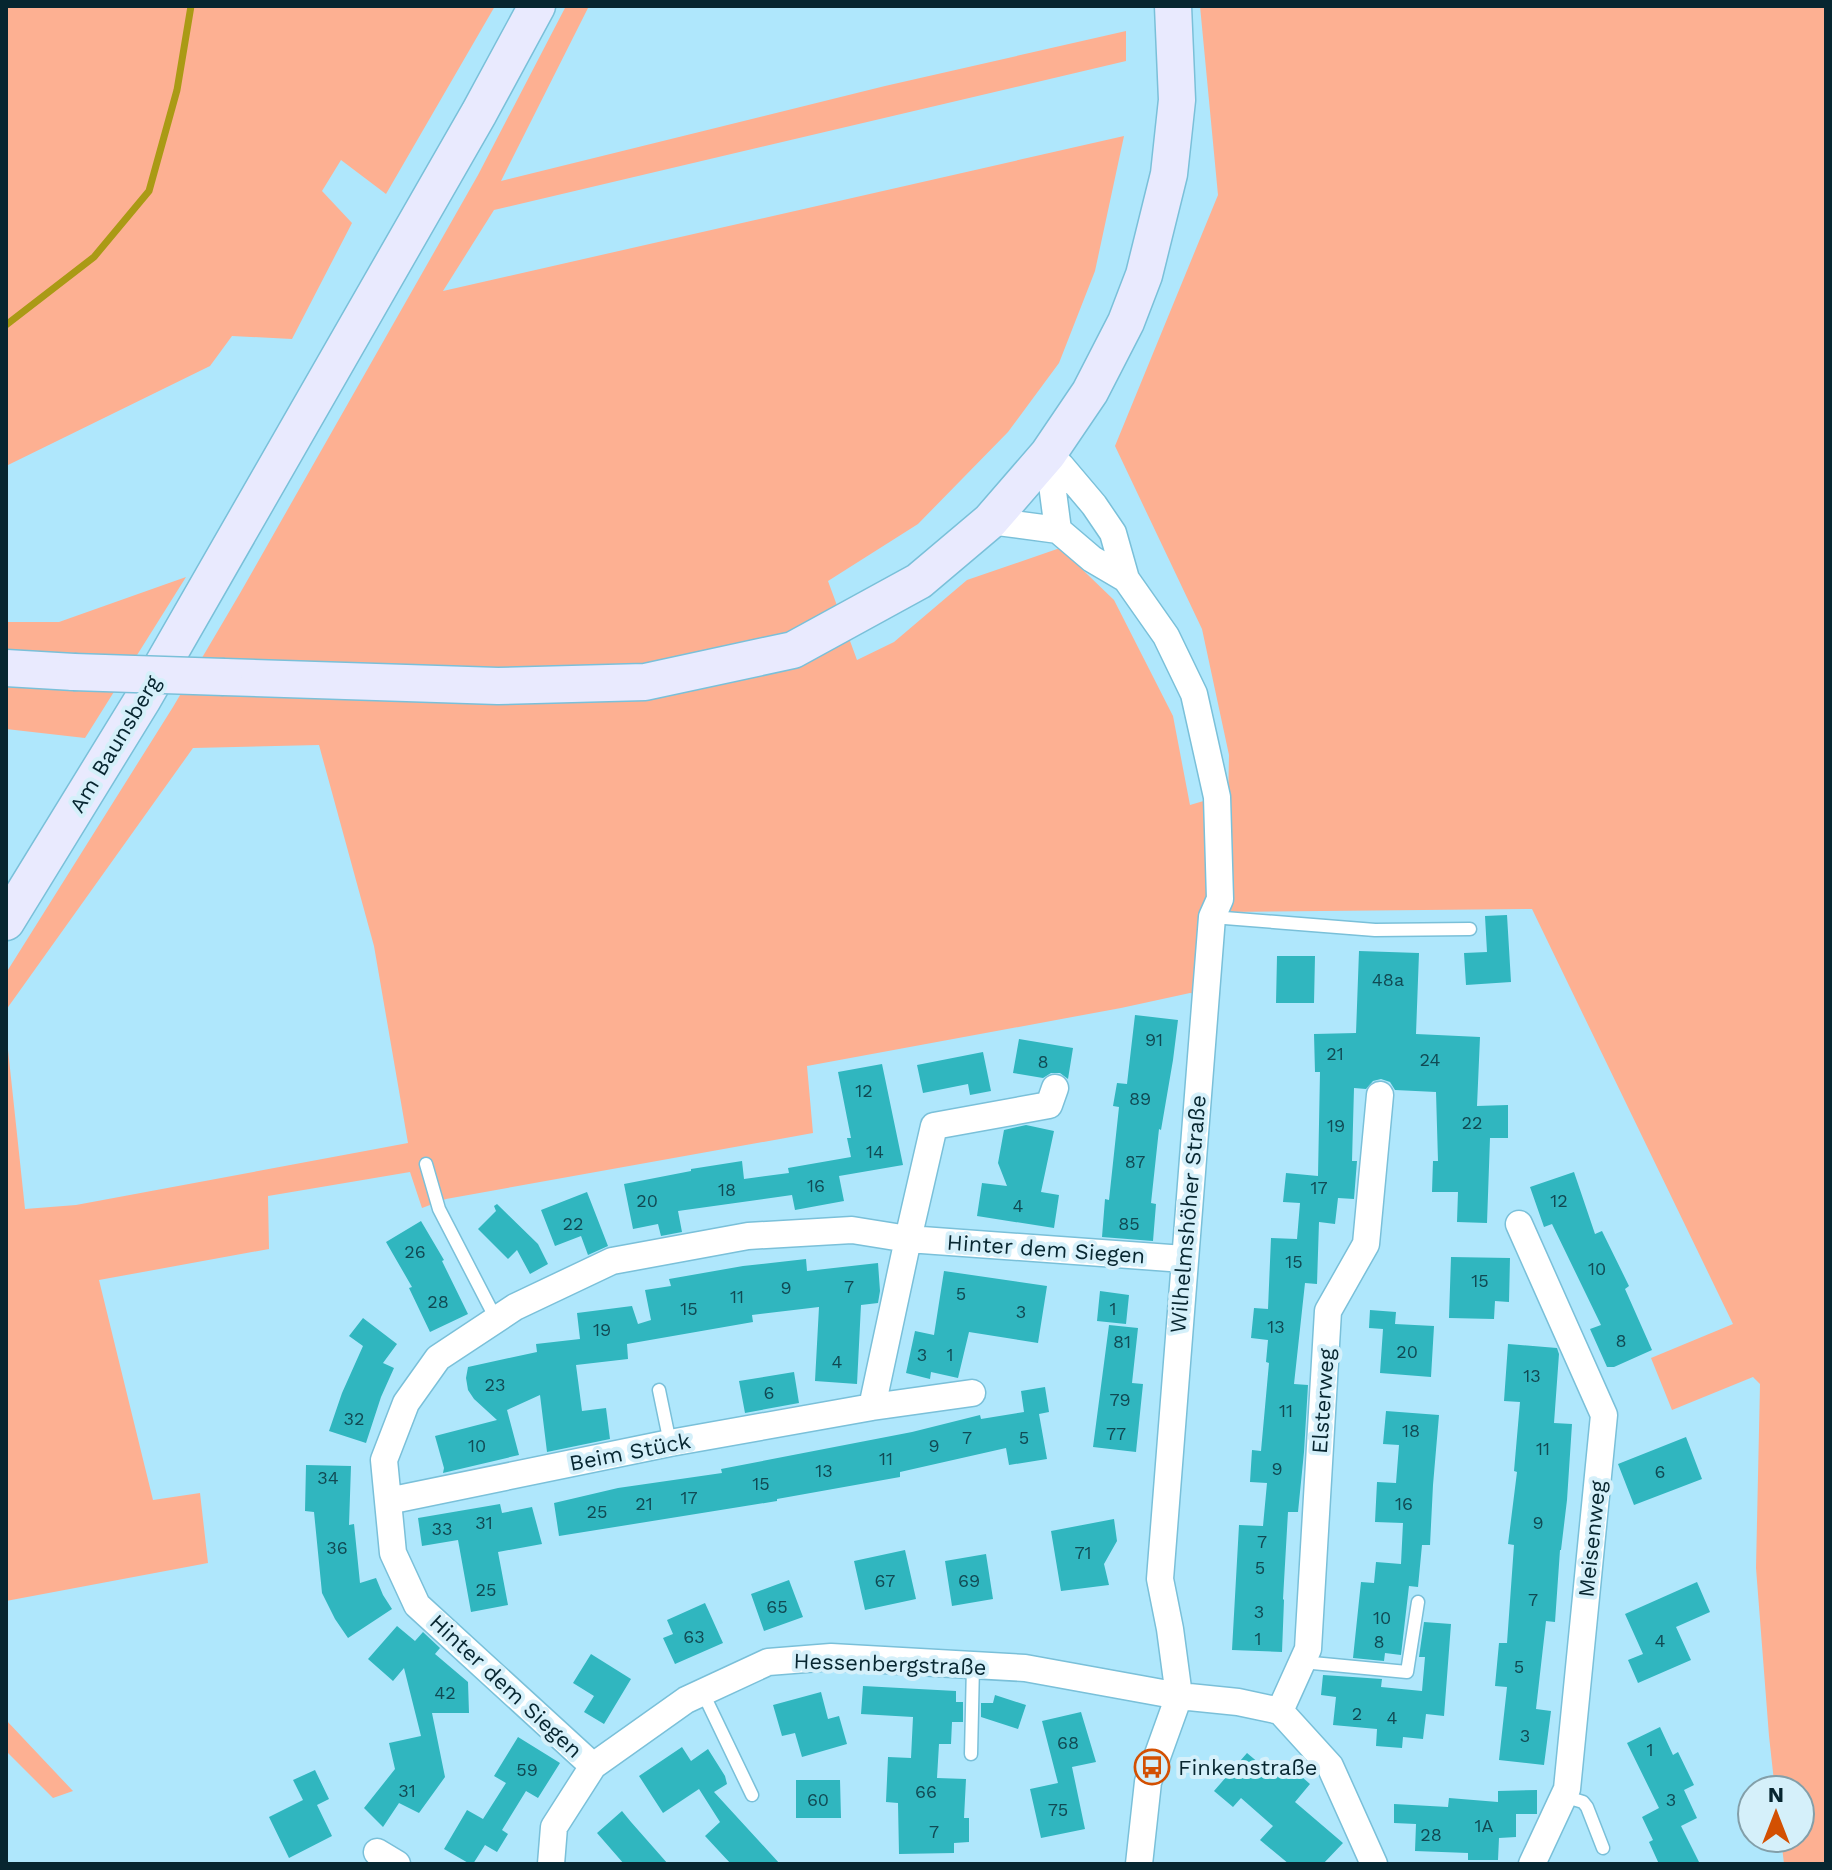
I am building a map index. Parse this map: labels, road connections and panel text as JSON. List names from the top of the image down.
{
  "streets": {
    "street": [
      "Am Baunsberg",
      "Wilhelmshöher Straße",
      "Hinter dem Siegen",
      "Elsterweg",
      "Beim Stück",
      "Meisenweg",
      "Hessenbergstraße"
    ]
  },
  "crossings": [
    ["Wilhelmshöher Straße", "Hinter dem Siegen"],
    ["Wilhelmshöher Straße", "Hessenbergstraße"],
    ["Hinter dem Siegen", "Beim Stück"],
    ["Hinter dem Siegen", "Hessenbergstraße"]
  ],
  "places": {
    "bus stop": ["Finkenstraße"]
  },
  "house_numbers": [
    "48a",
    "91",
    "21",
    "24",
    "8",
    "12",
    "89",
    "22",
    "19",
    "14",
    "87",
    "16",
    "17",
    "18",
    "20",
    "12",
    "4",
    "22",
    "85",
    "26",
    "15",
    "10",
    "15",
    "7",
    "9",
    "5",
    "11",
    "28",
    "15",
    "1",
    "3",
    "13",
    "19",
    "8",
    "81",
    "20",
    "3",
    "1",
    "4",
    "13",
    "23",
    "6",
    "79",
    "11",
    "32",
    "18",
    "77",
    "7",
    "5",
    "10",
    "9",
    "11",
    "11",
    "9",
    "13",
    "6",
    "34",
    "15",
    "17",
    "21",
    "16",
    "25",
    "31",
    "9",
    "33",
    "7",
    "36",
    "71",
    "5",
    "67",
    "69",
    "25",
    "7",
    "65",
    "3",
    "10",
    "63",
    "1",
    "4",
    "8",
    "5",
    "42",
    "2",
    "4",
    "3",
    "68",
    "1",
    "59",
    "31",
    "66",
    "60",
    "3",
    "75",
    "1A",
    "7",
    "28"
  ],
  "north": "top"
}
